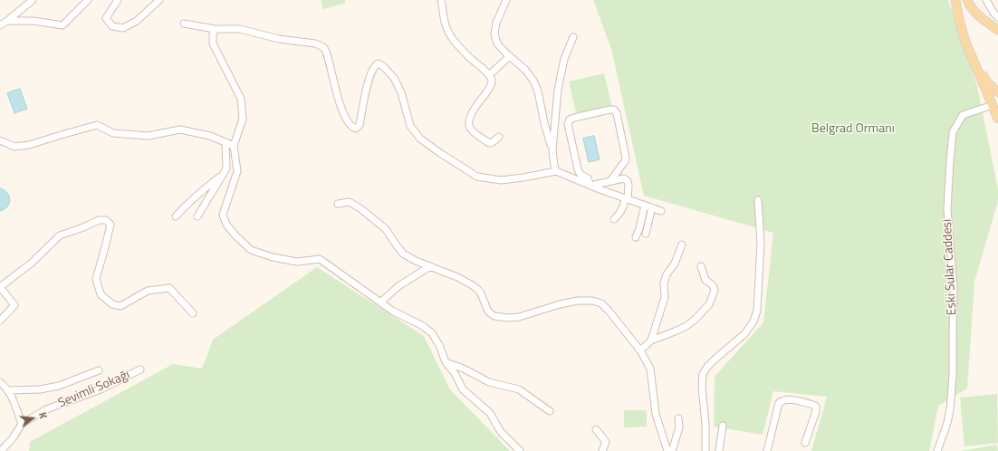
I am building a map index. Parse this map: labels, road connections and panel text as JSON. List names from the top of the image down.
{
  "streets": {
    "street": ["Eski Sular Caddesi", "Sevimli Sokağı"]
  },
  "parks": ["Belgrad Ormanı"],
  "north": "right"
}
